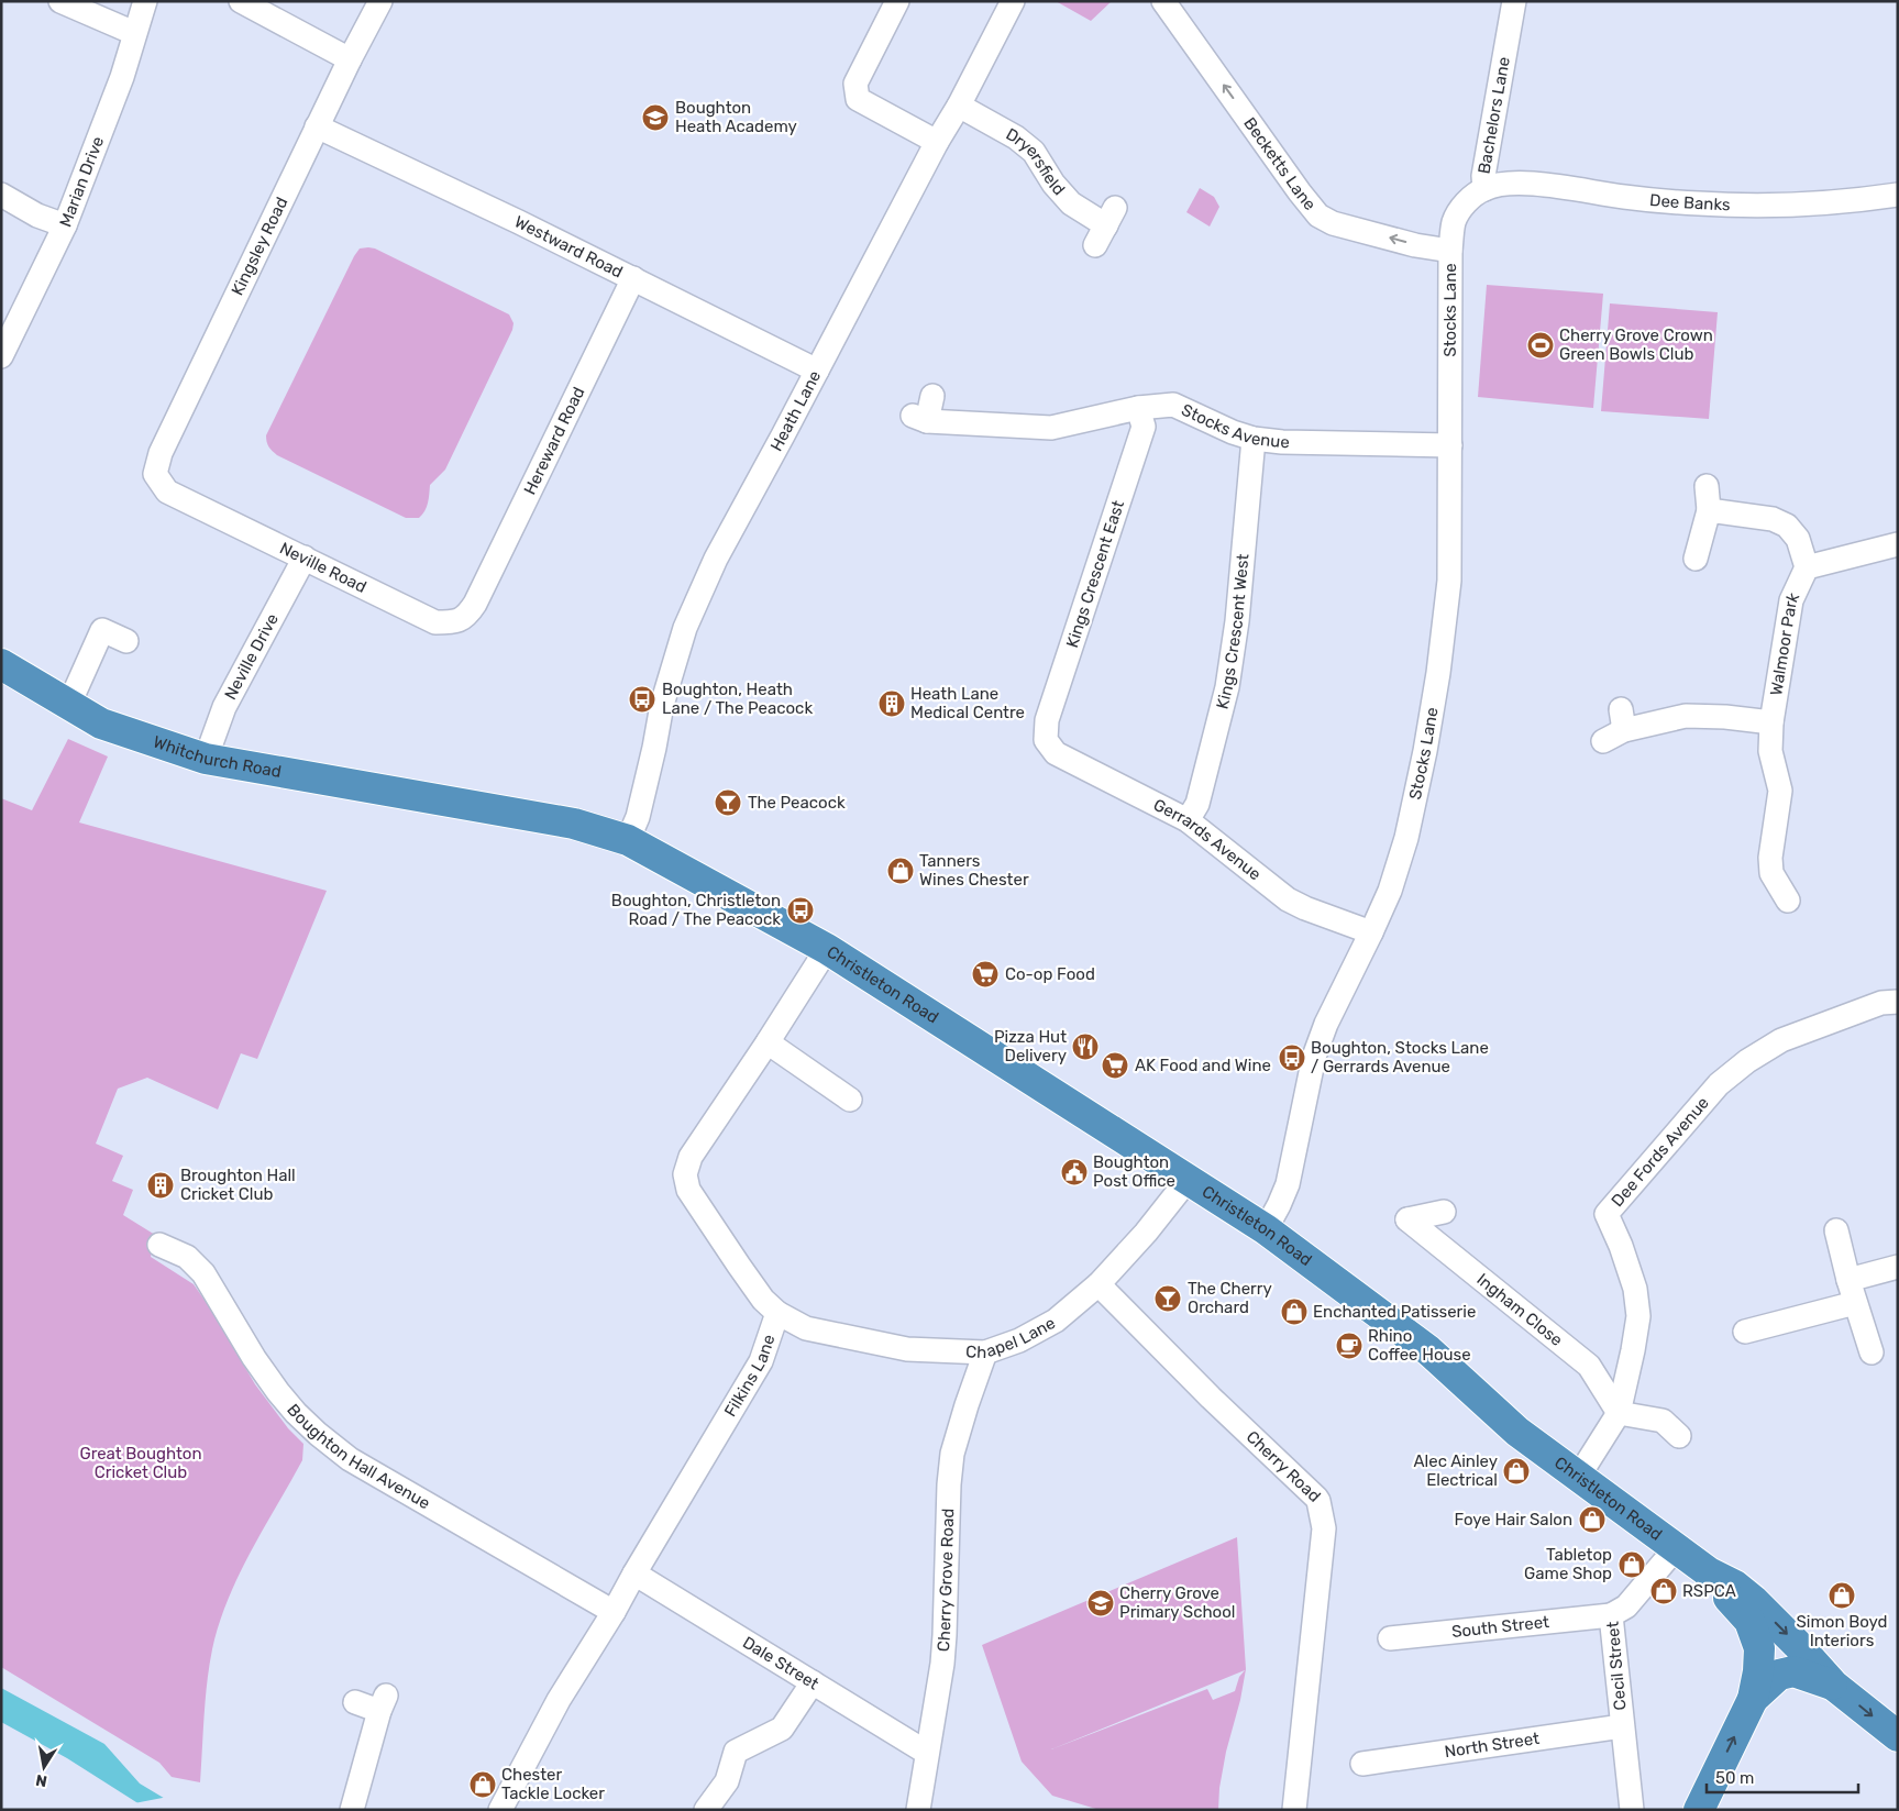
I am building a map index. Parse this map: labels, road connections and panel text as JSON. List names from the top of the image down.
{
  "streets": {
    "highway": ["Whitchurch Road", "Christleton Road"],
    "street": [
      "Bachelors Lane",
      "Dryersfield",
      "Becketts Lane",
      "Marian Drive",
      "Dee Banks",
      "Kingsley Road",
      "Westward Road",
      "Stocks Lane",
      "Heath Lane",
      "Stocks Avenue",
      "Hereward Road",
      "Neville Road",
      "Kings Crescent East",
      "Kings Crescent West",
      "Walmoor Park",
      "Neville Drive",
      "Gerrards Avenue",
      "Dee Fords Avenue",
      "Ingham Close",
      "Chapel Lane",
      "Filkins Lane",
      "Boughton Hall Avenue",
      "Cherry Road",
      "Cherry Grove Road",
      "South Street",
      "Dale Street",
      "Cecil Street",
      "North Street"
    ]
  },
  "crossings": [
    ["Bachelors Lane", "Becketts Lane"],
    ["Bachelors Lane", "Dee Banks"],
    ["Bachelors Lane", "Stocks Lane"],
    ["Dryersfield", "Heath Lane"],
    ["Becketts Lane", "Stocks Lane"],
    ["Kingsley Road", "Westward Road"],
    ["Kingsley Road", "Neville Road"],
    ["Westward Road", "Heath Lane"],
    ["Westward Road", "Hereward Road"],
    ["Stocks Lane", "Stocks Avenue"],
    ["Stocks Lane", "Gerrards Avenue"],
    ["Stocks Lane", "Christleton Road"],
    ["Heath Lane", "Christleton Road"],
    ["Stocks Avenue", "Kings Crescent East"],
    ["Stocks Avenue", "Kings Crescent West"],
    ["Hereward Road", "Neville Road"],
    ["Neville Road", "Neville Drive"],
    ["Kings Crescent East", "Gerrards Avenue"],
    ["Kings Crescent West", "Gerrards Avenue"],
    ["Neville Drive", "Whitchurch Road"],
    ["Whitchurch Road", "Christleton Road"],
    ["Christleton Road", "Chapel Lane"],
    ["Christleton Road", "Filkins Lane"],
    ["Christleton Road", "Cecil Street"],
    ["Dee Fords Avenue", "Ingham Close"],
    ["Chapel Lane", "Filkins Lane"],
    ["Chapel Lane", "Cherry Road"],
    ["Chapel Lane", "Cherry Grove Road"],
    ["Filkins Lane", "Boughton Hall Avenue"],
    ["Filkins Lane", "Dale Street"],
    ["Cherry Grove Road", "Dale Street"],
    ["South Street", "Cecil Street"],
    ["Cecil Street", "North Street"]
  ],
  "one_way": ["Becketts Lane"],
  "parks": ["Great Boughton Cricket Club"],
  "places": {
    "school or university": ["Boughton Heath Academy", "Cherry Grove Primary School"],
    "sports": ["Cherry Grove Crown Green Bowls Club"],
    "bus stop": ["Boughton, Heath Lane / The Peacock", "Boughton, Christleton Road / The Peacock", "Boughton, Stocks Lane / Gerrards Avenue"],
    "building": ["Heath Lane Medical Centre", "Broughton Hall Cricket Club"],
    "bar": ["The Peacock", "The Cherry Orchard"],
    "shop": [
      "Tanners Wines Chester",
      "Enchanted Patisserie",
      "Alec Ainley Electrical",
      "Foye Hair Salon",
      "Tabletop Game Shop",
      "RSPCA",
      "Simon Boyd Interiors",
      "Chester Tackle Locker"
    ],
    "supermarket": ["Co-op Food", "AK Food and Wine"],
    "restaurant": ["Pizza Hut Delivery"],
    "public building": ["Boughton Post Office"],
    "cafe": ["Rhino Coffee House"]
  },
  "scale_bar": "50 m",
  "north": "bottom"
}
